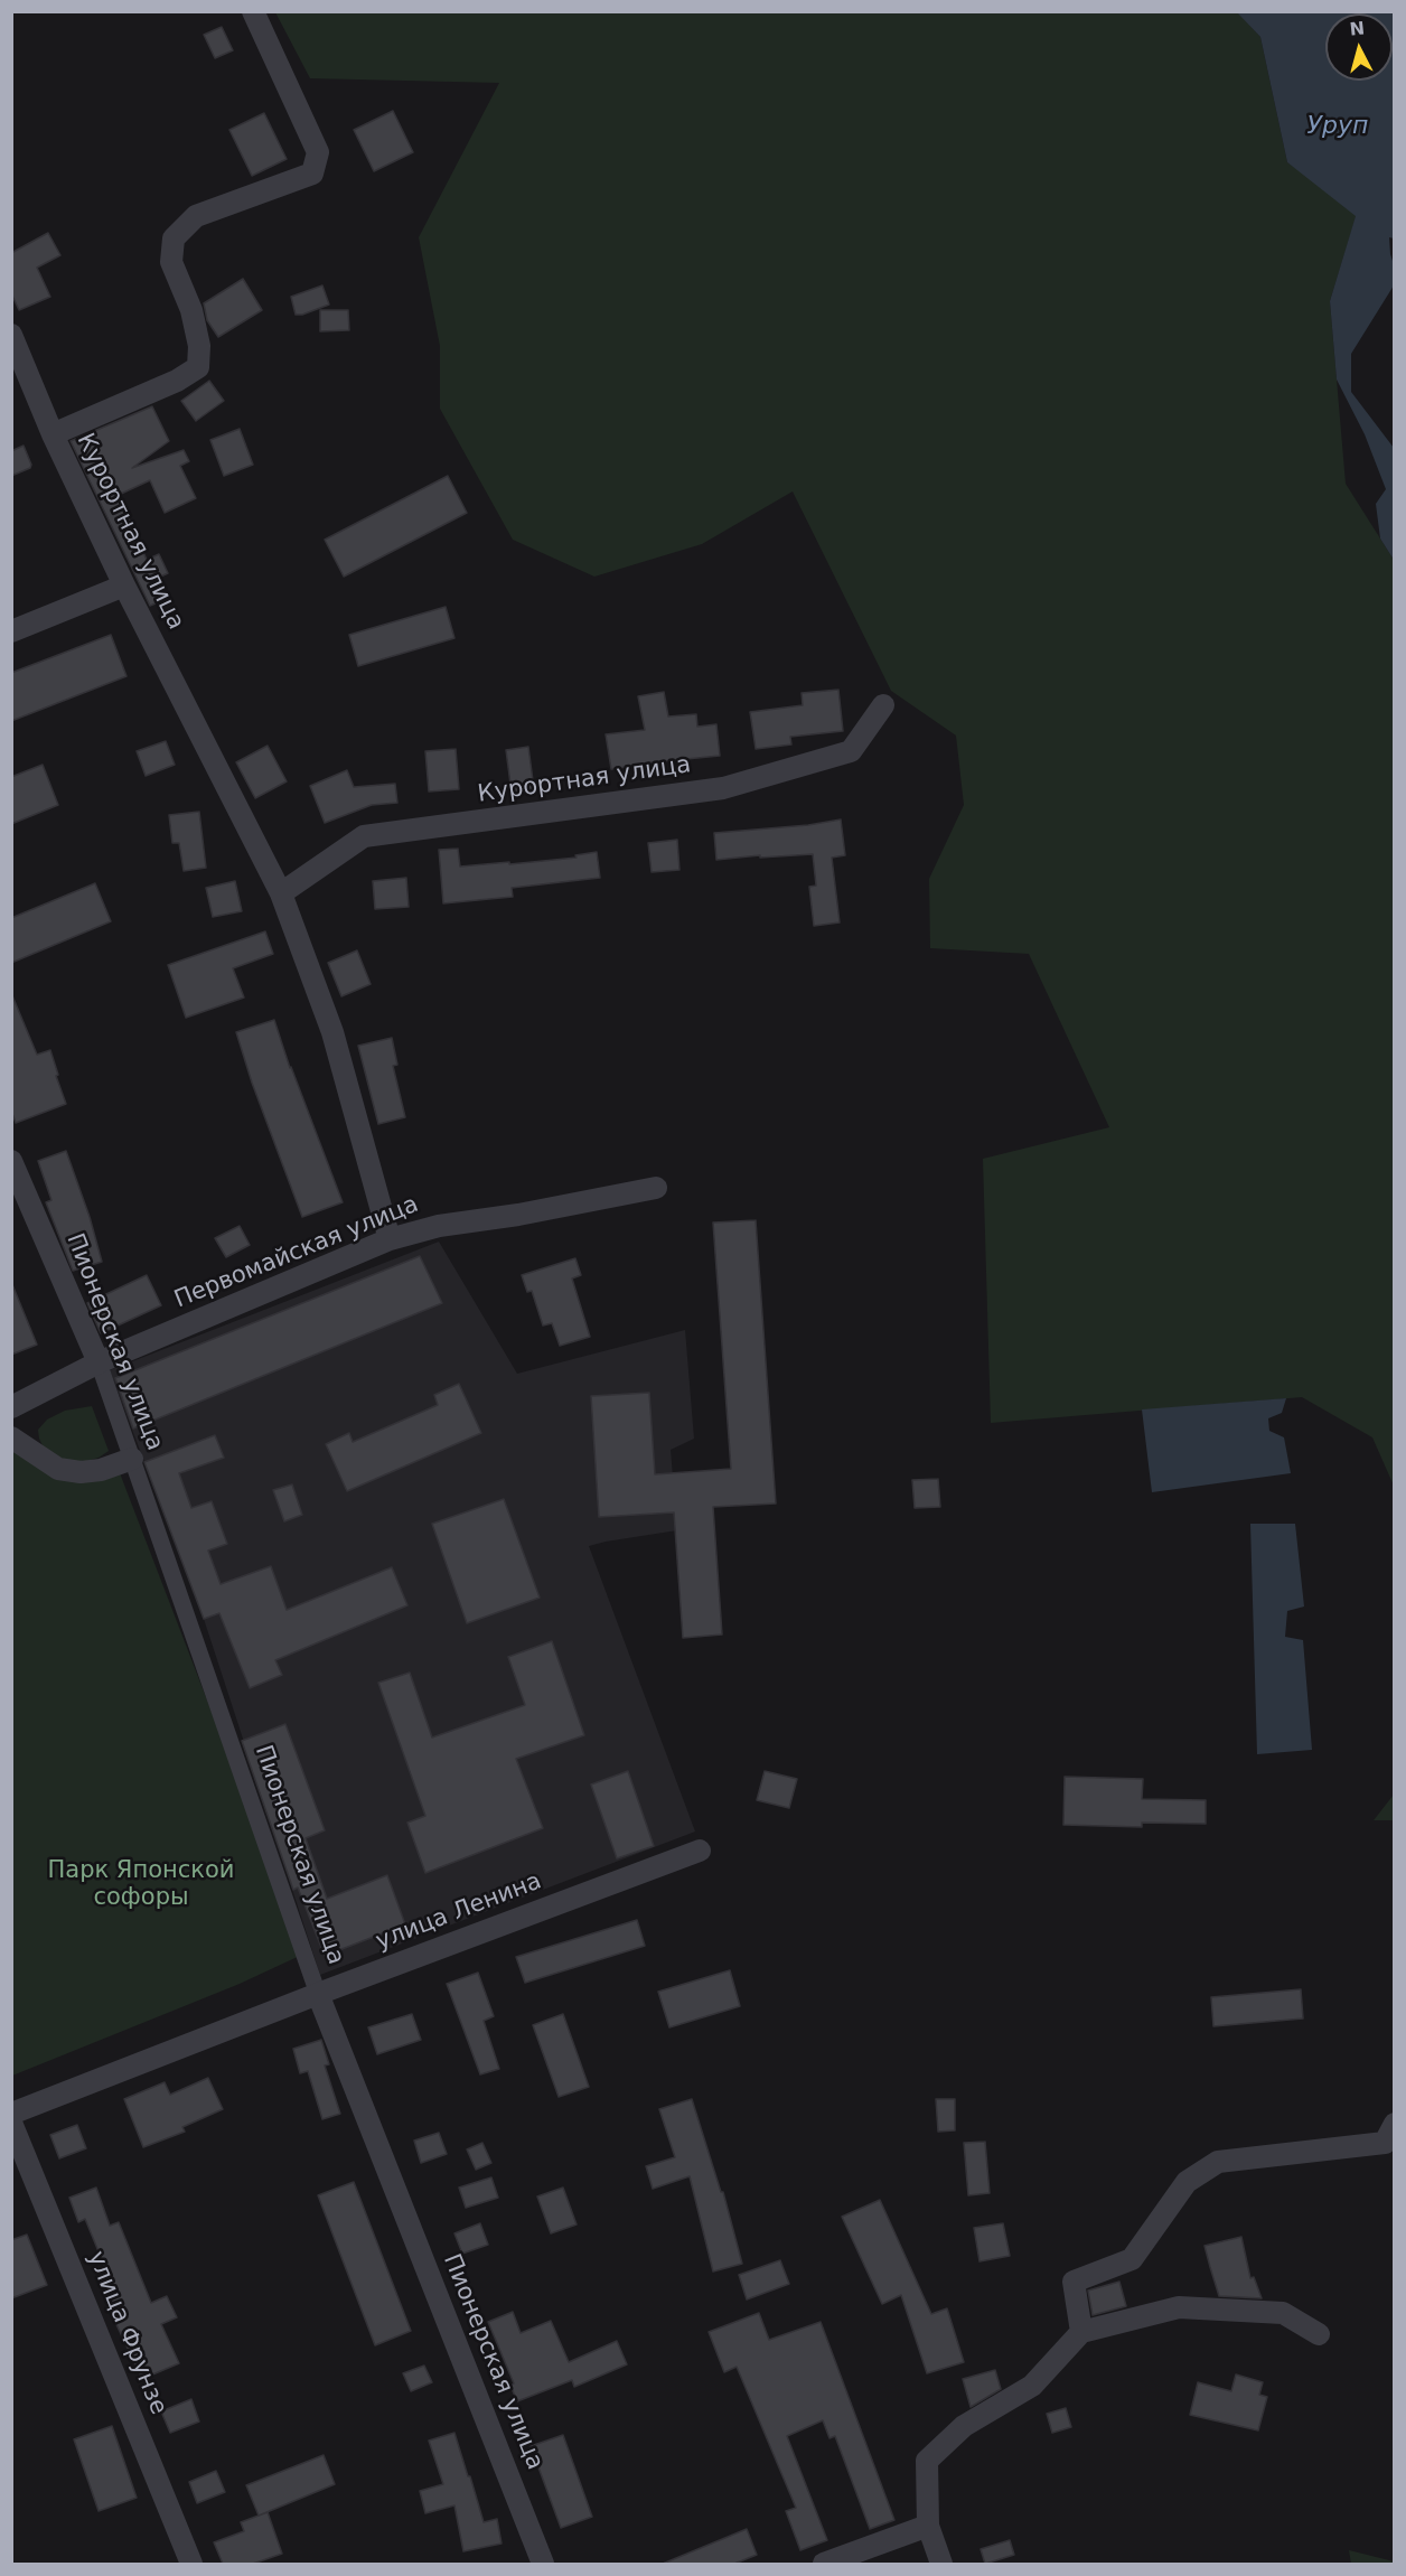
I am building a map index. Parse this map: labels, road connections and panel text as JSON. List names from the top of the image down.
{
  "streets": {
    "street": [
      "Курортная улица",
      "Первомайская улица",
      "Пионерская улица",
      "улица Ленина",
      "улица Фрунзе"
    ]
  },
  "crossings": [
    ["Курортная улица", "Первомайская улица"],
    ["Первомайская улица", "Пионерская улица"],
    ["Пионерская улица", "улица Ленина"]
  ],
  "water": ["Уруп"],
  "parks": ["Парк Японской софоры"],
  "north": "top"
}
